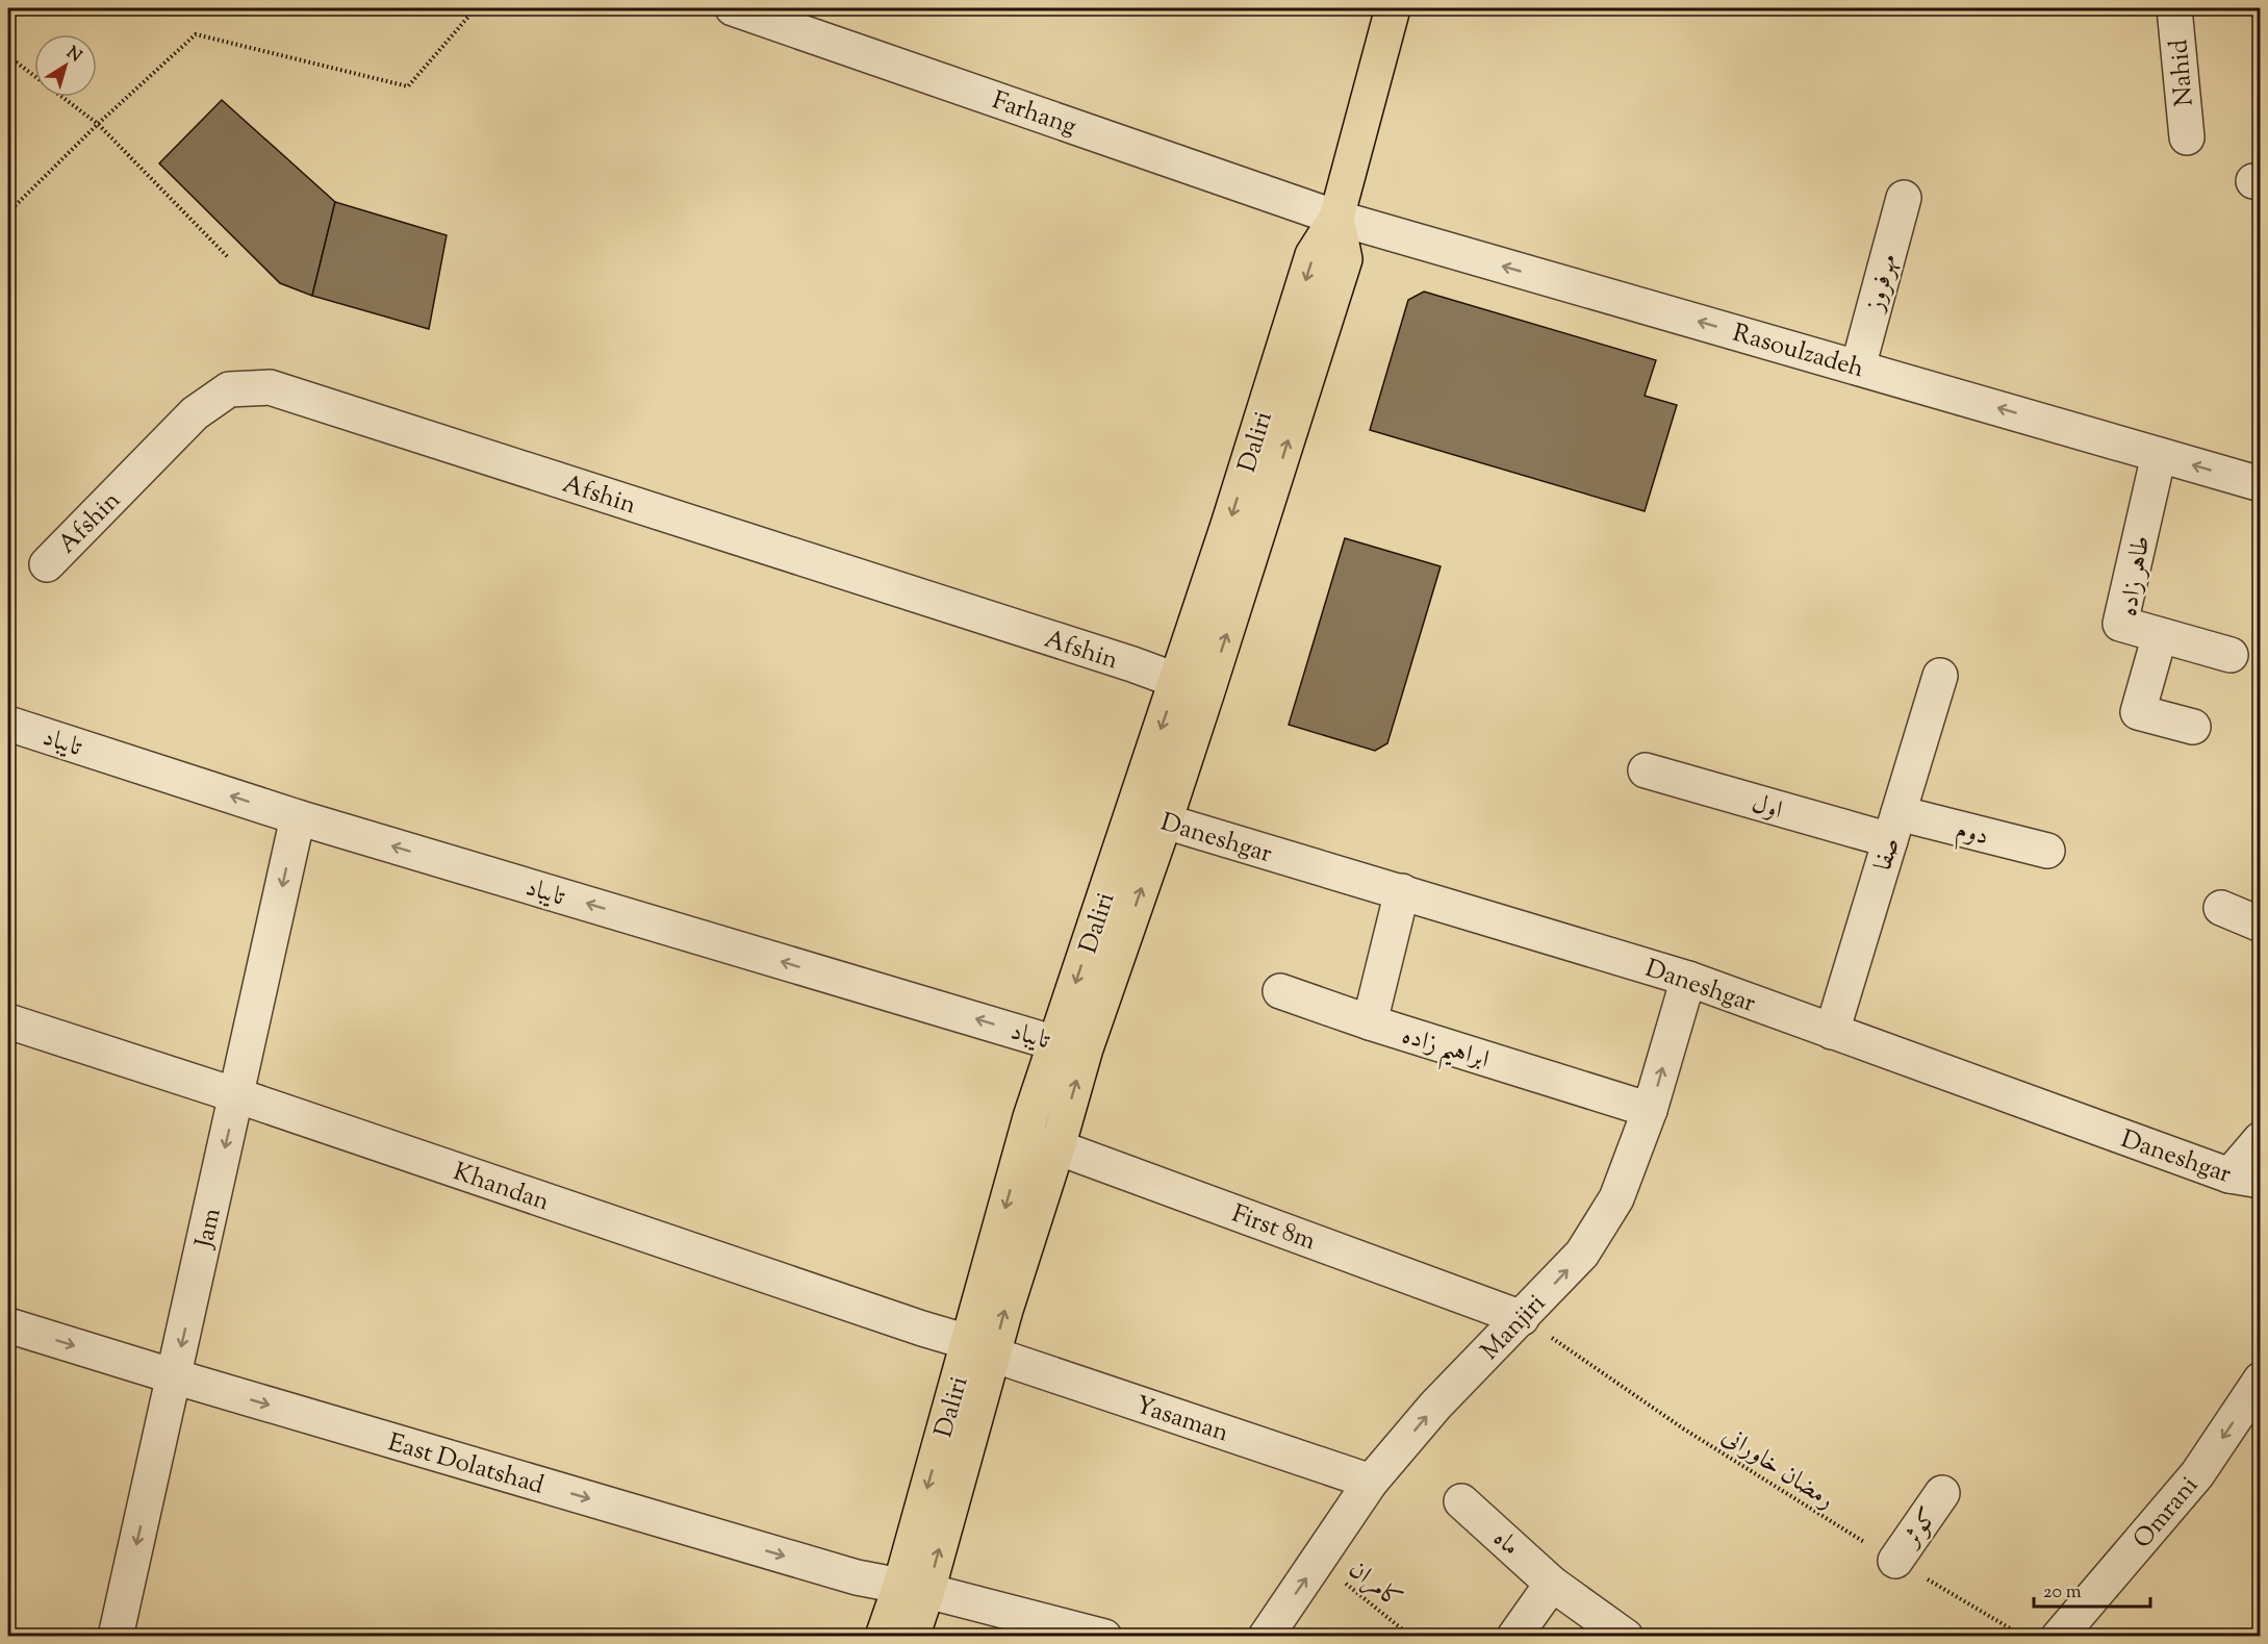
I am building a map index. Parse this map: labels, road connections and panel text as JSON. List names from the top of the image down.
{
  "streets": {
    "main road": ["Daliri"],
    "street": [
      "Nahid",
      "Farhang",
      "مهرفروز",
      "Rasoulzadeh",
      "Afshin",
      "طاهر زاده",
      "تایباد",
      "اول",
      "دوم",
      "Daneshgar",
      "صفا",
      "ابراهیم زاده",
      "Khandan",
      "First 8m",
      "Jam",
      "Manjiri",
      "Yasaman",
      "East Dolatshad",
      "Omrani",
      "کوثر",
      "ماه"
    ],
    "path": ["رمضان خاورانی", "کامران"]
  },
  "crossings": [
    ["Farhang", "Rasoulzadeh"],
    ["Farhang", "Daliri"],
    ["مهرفروز", "Rasoulzadeh"],
    ["Rasoulzadeh", "Daliri"],
    ["Rasoulzadeh", "طاهر زاده"],
    ["Daliri", "Afshin"],
    ["Daliri", "تایباد"],
    ["Daliri", "Daneshgar"],
    ["Daliri", "Khandan"],
    ["Daliri", "First 8m"],
    ["Daliri", "Yasaman"],
    ["Daliri", "East Dolatshad"],
    ["تایباد", "Jam"],
    ["اول", "دوم"],
    ["اول", "صفا"],
    ["دوم", "صفا"],
    ["Daneshgar", "صفا"],
    ["Daneshgar", "ابراهیم زاده"],
    ["Daneshgar", "Manjiri"],
    ["ابراهیم زاده", "Manjiri"],
    ["Khandan", "Jam"],
    ["Khandan", "Yasaman"],
    ["First 8m", "Manjiri"],
    ["First 8m", "رمضان خاورانی"],
    ["Jam", "East Dolatshad"],
    ["Manjiri", "Yasaman"],
    ["Manjiri", "رمضان خاورانی"],
    ["Manjiri", "کامران"],
    ["رمضان خاورانی", "کوثر"]
  ],
  "one_way": [
    "Rasoulzadeh",
    "تایباد",
    "Jam",
    "Manjiri",
    "East Dolatshad",
    "Omrani"
  ],
  "scale_bar": "20 m",
  "north": "top right"
}
